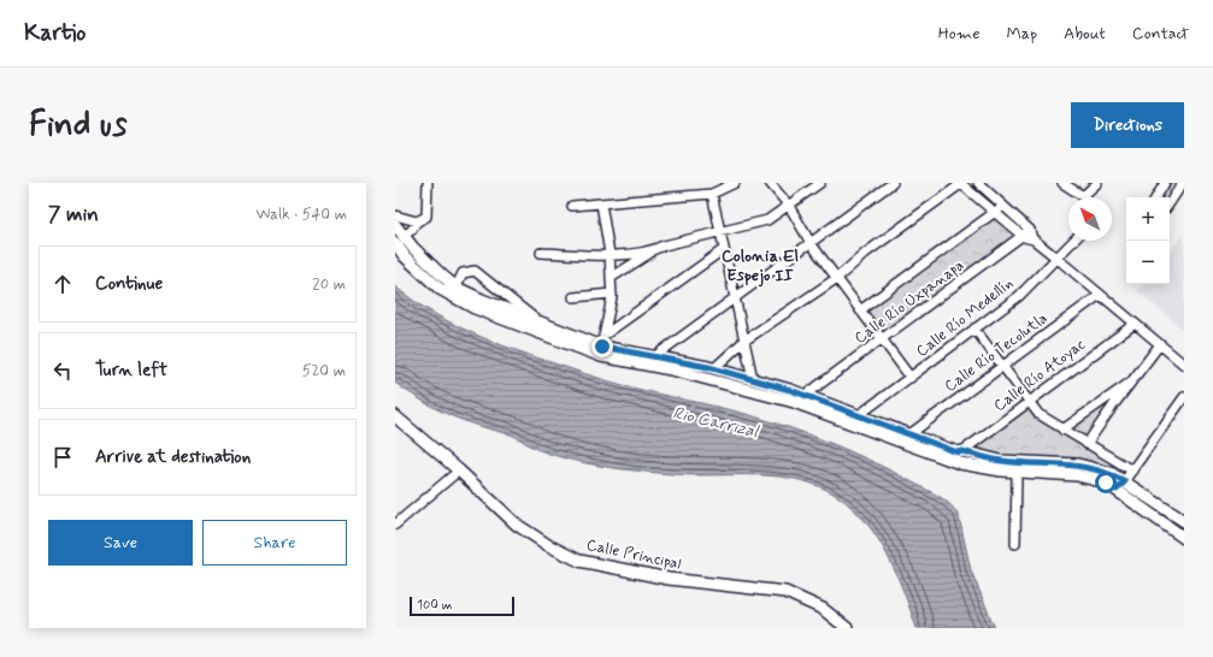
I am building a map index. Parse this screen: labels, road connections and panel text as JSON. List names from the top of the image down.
{
  "streets": {
    "main road": ["Calle Principal"],
    "street": [
      "Calle Río Uxpanapa",
      "Calle Río Medellín",
      "Calle Río Tecolutla",
      "Calle Río Atoyac"
    ]
  },
  "districts": ["Colonia El Espejo II"],
  "water": ["Rio Carrizal"],
  "scale_bar": "100 m",
  "north": "top left",
  "page": {
    "header": "Kartio",
    "nav": [
      "Home",
      "Map",
      "About",
      "Contact"
    ],
    "buttons": [
      "Directions",
      ["Save", "Share"]
    ],
    "title": "Find us",
    "heading": ["7 min", "Walk · 540 m"],
    "map_buttons": ["+", "−"],
    "list": [
      ["Continue", "20 m"],
      ["Turn left", "520 m"],
      "Arrive at destination"
    ],
    "scale": "100 m"
  }
}
